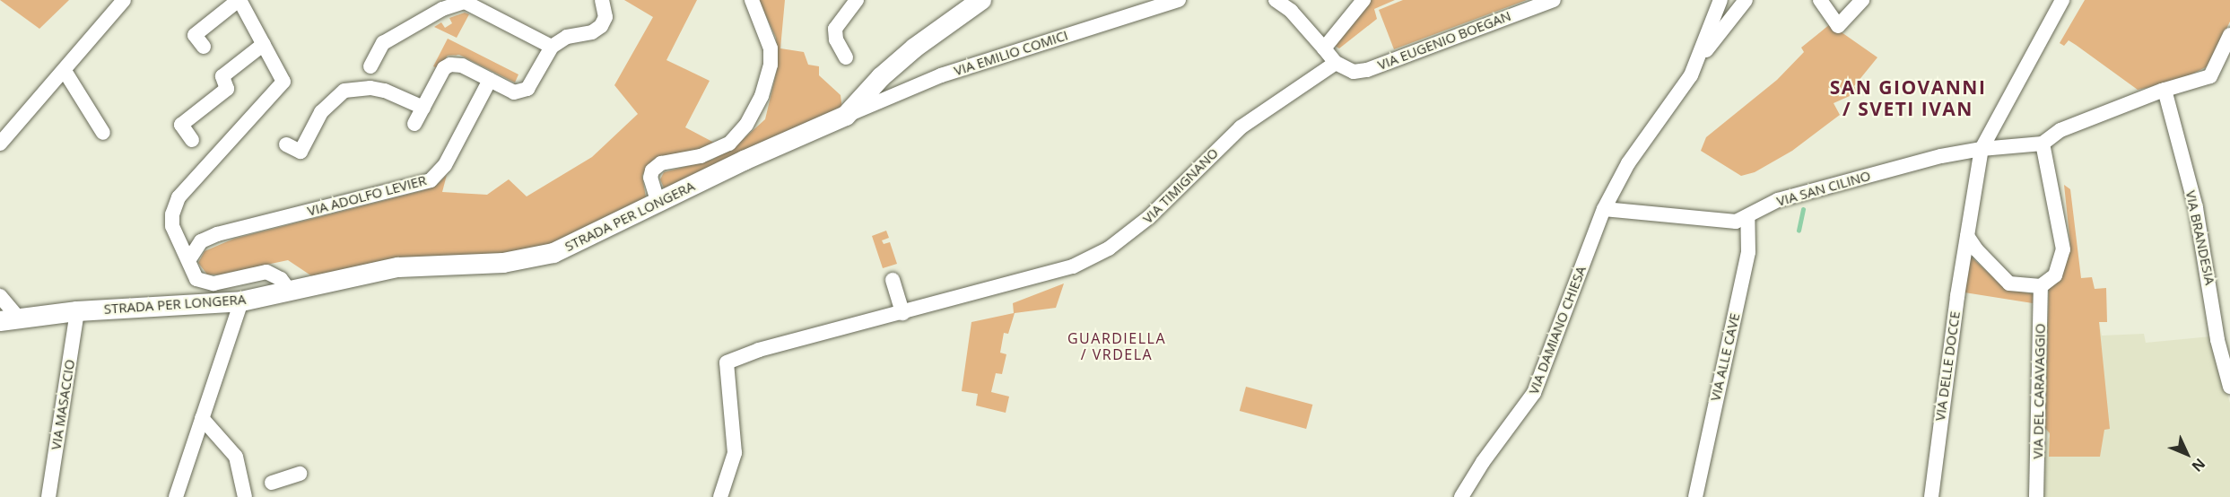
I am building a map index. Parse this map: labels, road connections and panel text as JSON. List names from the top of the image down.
{
  "streets": {
    "street": [
      "VIA EUGENIO BOEGAN",
      "VIA EMILIO COMICI",
      "VIA TIMIGNANO",
      "VIA SAN CILINO",
      "VIA ADOLFO LEVIER",
      "STRADA PER LONGERA",
      "VIA BRANDESIA",
      "VIA DAMIANO CHIESA",
      "VIA ALLE CAVE",
      "VIA DELLE DOCCE",
      "VIA DEL CARAVAGGIO",
      "VIA MASACCIO"
    ]
  },
  "crossings": [
    ["VIA EUGENIO BOEGAN", "VIA TIMIGNANO"],
    ["VIA EMILIO COMICI", "STRADA PER LONGERA"],
    ["VIA SAN CILINO", "VIA DAMIANO CHIESA"],
    ["VIA SAN CILINO", "VIA ALLE CAVE"],
    ["VIA SAN CILINO", "VIA DELLE DOCCE"],
    ["STRADA PER LONGERA", "VIA MASACCIO"]
  ],
  "districts": ["SAN GIOVANNI / SVETI IVAN", "GUARDIELLA / VRDELA"],
  "north": "bottom right"
}
